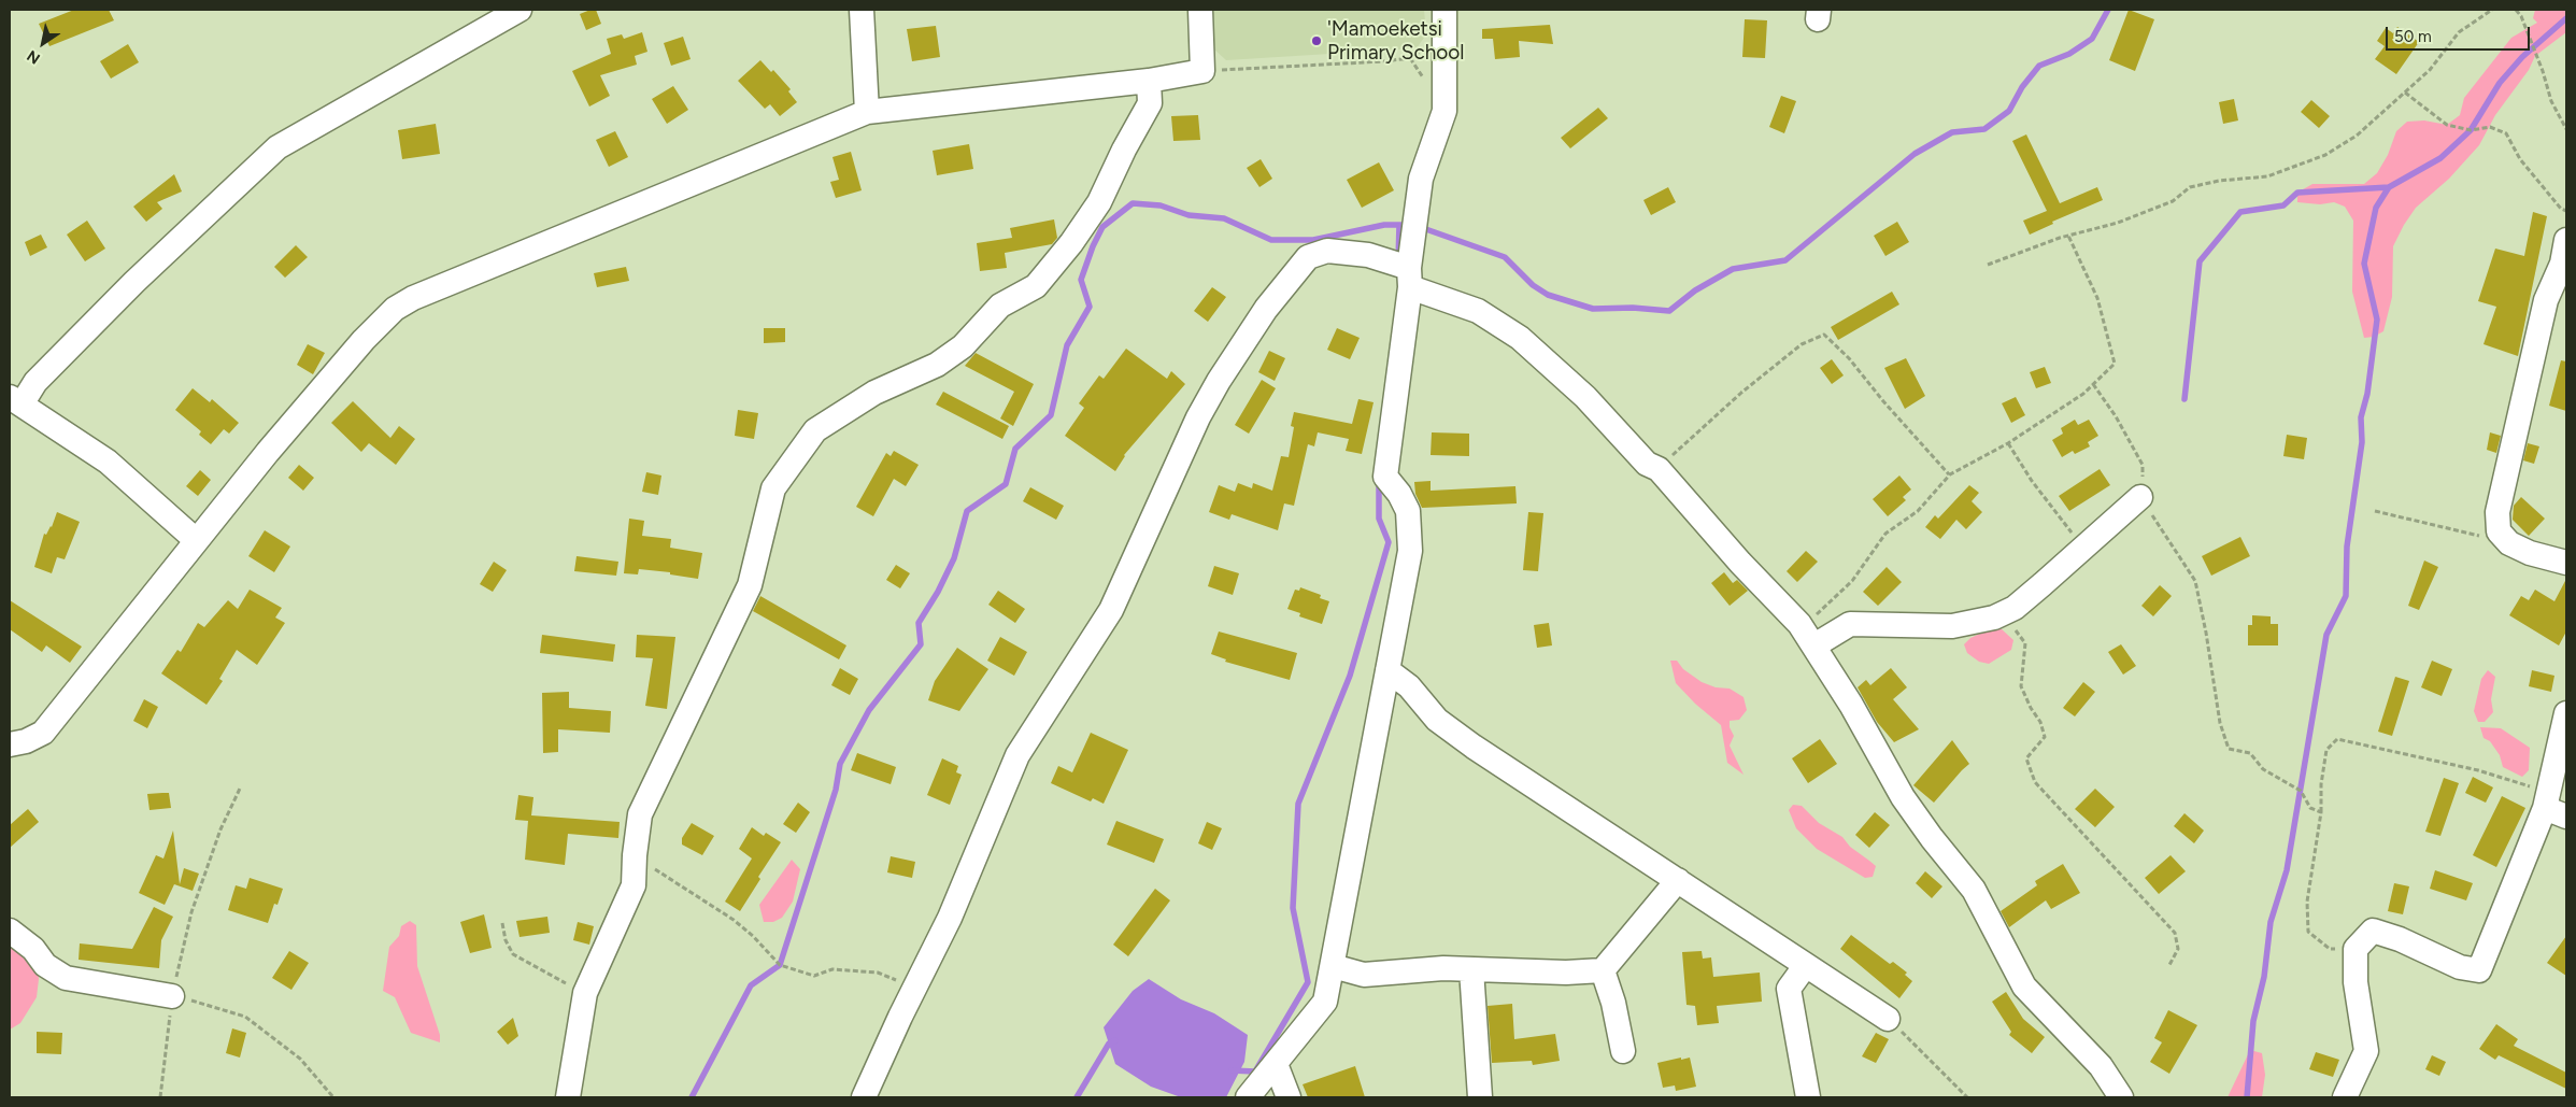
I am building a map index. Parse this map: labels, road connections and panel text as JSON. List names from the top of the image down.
{
  "places": ["'Mamoeketsi Primary School"],
  "scale_bar": "50 m",
  "north": "bottom left"
}
